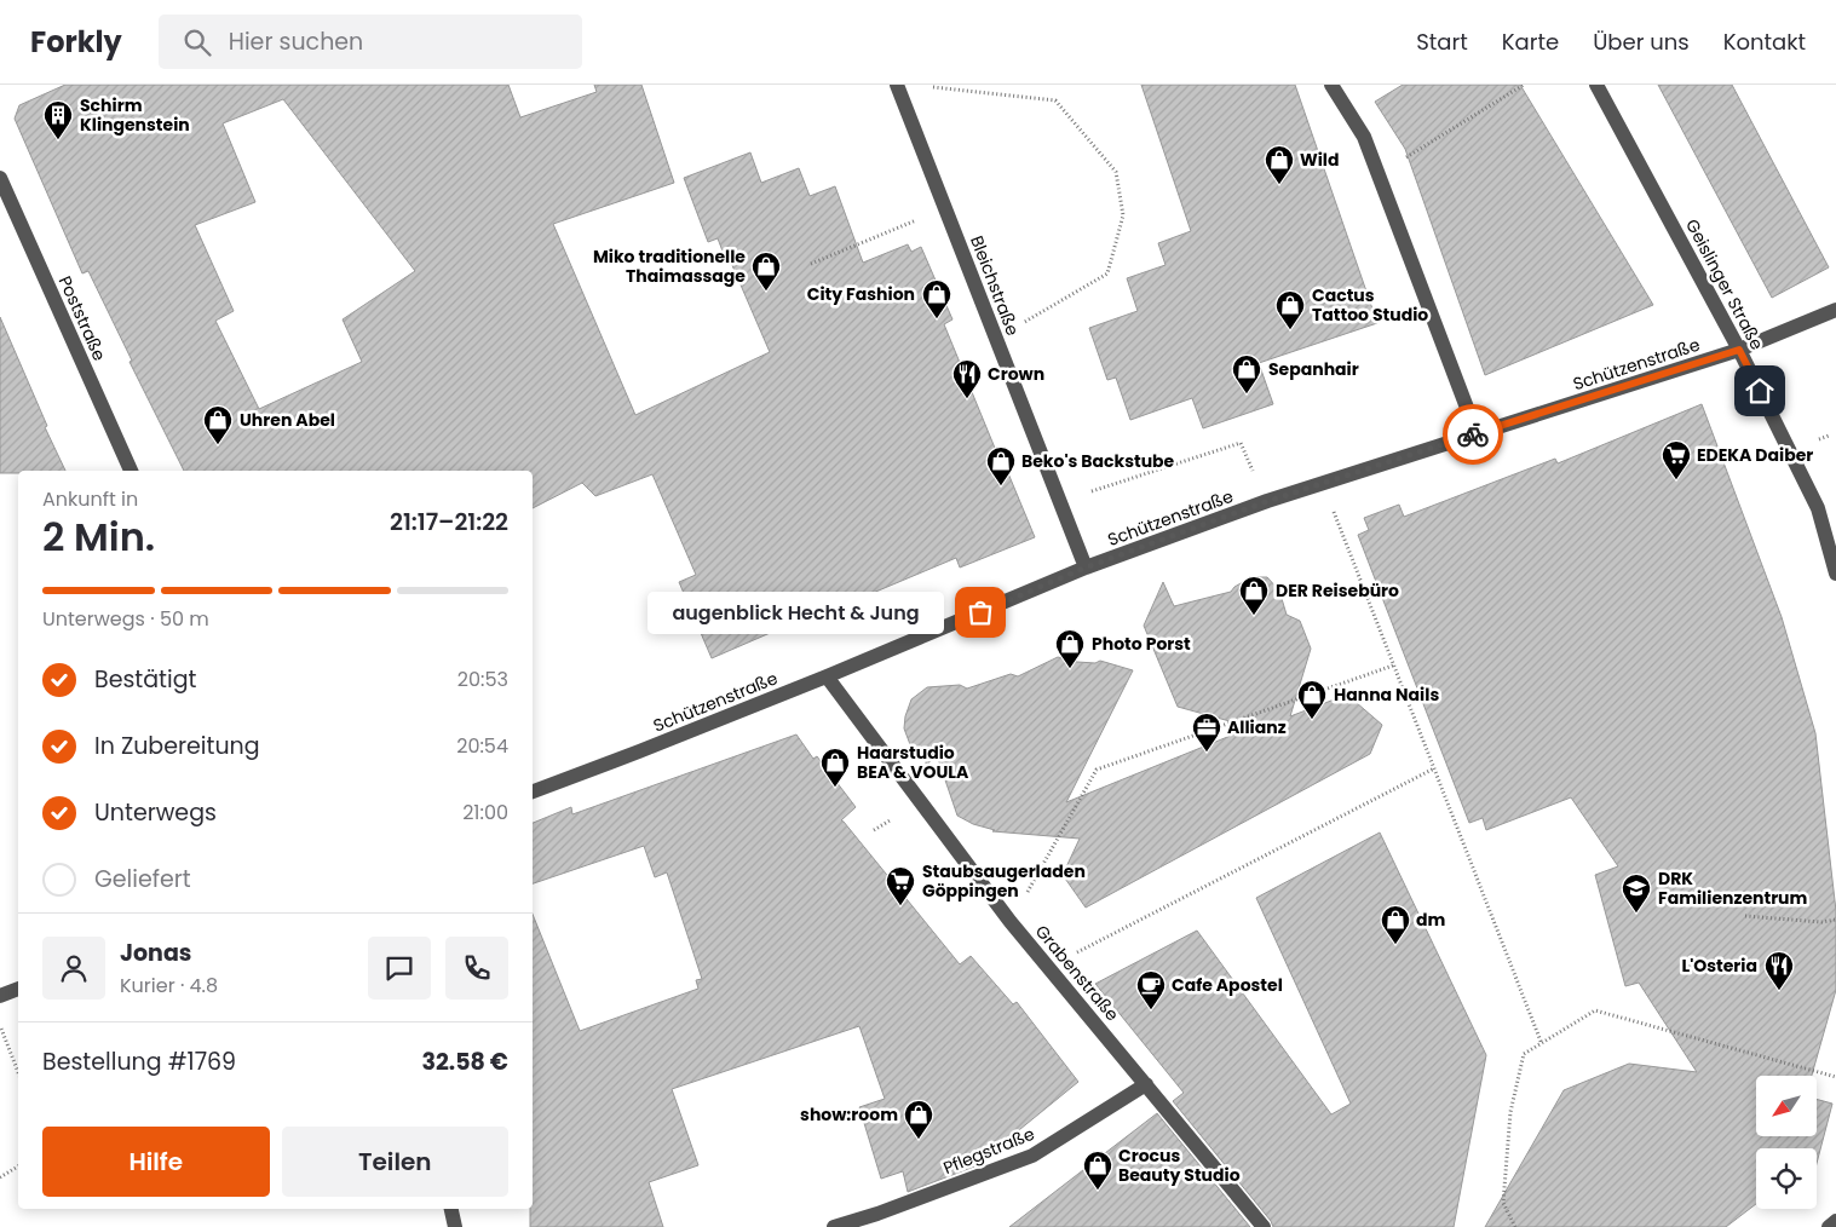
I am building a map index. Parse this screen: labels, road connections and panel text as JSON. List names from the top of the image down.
{
  "streets": {
    "street": [
      "Geislinger Straße",
      "Bleichstraße",
      "Poststraße",
      "Schützenstraße",
      "Grabenstraße",
      "Pflegstraße"
    ]
  },
  "crossings": [
    ["Geislinger Straße", "Schützenstraße"],
    ["Bleichstraße", "Schützenstraße"],
    ["Schützenstraße", "Grabenstraße"],
    ["Grabenstraße", "Pflegstraße"]
  ],
  "places": {
    "building": ["Schirm Klingenstein"],
    "shop": [
      "Wild",
      "Miko traditionelle Thaimassage",
      "City Fashion",
      "Cactus Tattoo Studio",
      "Sepanhair",
      "Uhren Abel",
      "Beko's Backstube",
      "DER Reisebüro",
      "Photo Porst",
      "Hanna Nails",
      "Haarstudio BEA & VOULA",
      "dm",
      "show:room",
      "Crocus Beauty Studio"
    ],
    "restaurant": ["Crown", "L'Osteria"],
    "supermarket": ["EDEKA Daiber", "Staubsaugerladen Göppingen"],
    "other": ["augenblick Hecht & Jung"],
    "office": ["Allianz"],
    "school or university": ["DRK Familienzentrum"],
    "cafe": ["Cafe Apostel"]
  },
  "north": "bottom left",
  "page": {
    "header": "Forkly",
    "search": "Hier suchen",
    "nav": [
      "Start",
      "Karte",
      "Über uns",
      "Kontakt"
    ],
    "heading": ["2 Min.", "Ankunft in", "21:17–21:22"],
    "panel": [
      "Jonas",
      "Kurier · 4.8",
      "Bestellung #1769",
      "32.58 €"
    ],
    "bar": "Unterwegs · 50 m",
    "bubble": "augenblick Hecht & Jung",
    "list": [
      ["Bestätigt", "20:53"],
      ["In Zubereitung", "20:54"],
      ["Unterwegs", "21:00"],
      "Geliefert"
    ],
    "buttons": ["Hilfe", "Teilen"]
  }
}
